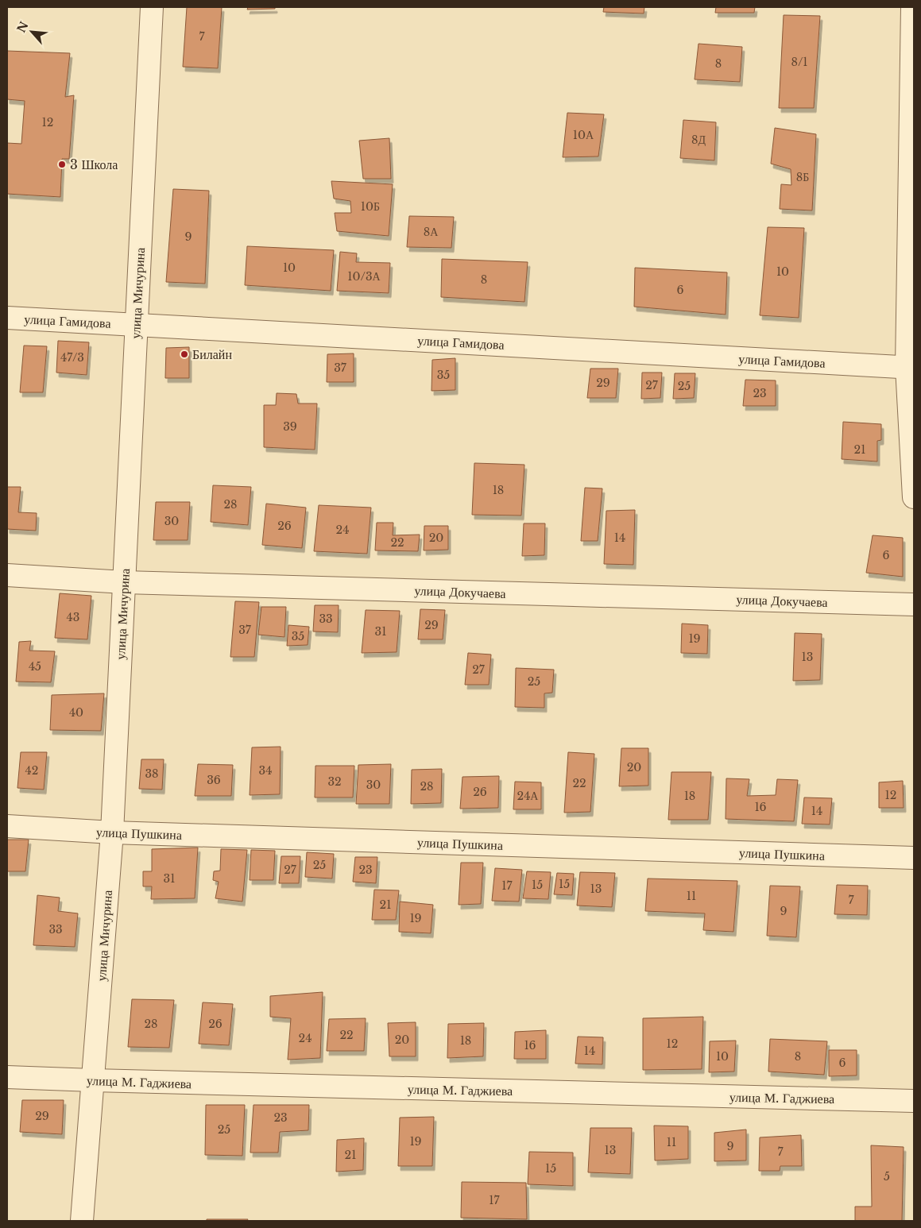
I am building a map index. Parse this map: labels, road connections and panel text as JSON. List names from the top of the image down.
{
  "streets": {
    "street": [
      "улица Мичурина",
      "улица Гамидова",
      "улица Докучаева",
      "улица Пушкина",
      "улица М. Гаджиева"
    ]
  },
  "crossings": [
    ["улица Мичурина", "улица Гамидова"],
    ["улица Мичурина", "улица Докучаева"],
    ["улица Мичурина", "улица Пушкина"],
    ["улица Мичурина", "улица М. Гаджиева"]
  ],
  "places": ["3 Школа", "Билайн"],
  "house_numbers": [
    "7",
    "8/1",
    "8",
    "12",
    "10А",
    "8Д",
    "8Б",
    "10Б",
    "8А",
    "9",
    "10",
    "10",
    "10/3А",
    "8",
    "6",
    "47/3",
    "37",
    "35",
    "29",
    "27",
    "25",
    "23",
    "39",
    "21",
    "18",
    "28",
    "30",
    "26",
    "24",
    "20",
    "14",
    "22",
    "6",
    "43",
    "33",
    "29",
    "37",
    "31",
    "35",
    "19",
    "13",
    "45",
    "27",
    "25",
    "40",
    "20",
    "42",
    "34",
    "38",
    "36",
    "32",
    "22",
    "30",
    "28",
    "26",
    "12",
    "24А",
    "18",
    "16",
    "14",
    "25",
    "27",
    "23",
    "31",
    "15",
    "15",
    "17",
    "13",
    "11",
    "7",
    "21",
    "9",
    "19",
    "33",
    "28",
    "26",
    "22",
    "24",
    "20",
    "18",
    "12",
    "16",
    "14",
    "10",
    "8",
    "6",
    "29",
    "23",
    "25",
    "19",
    "11",
    "9",
    "13",
    "7",
    "21",
    "15",
    "5",
    "17"
  ],
  "north": "top left"
}
